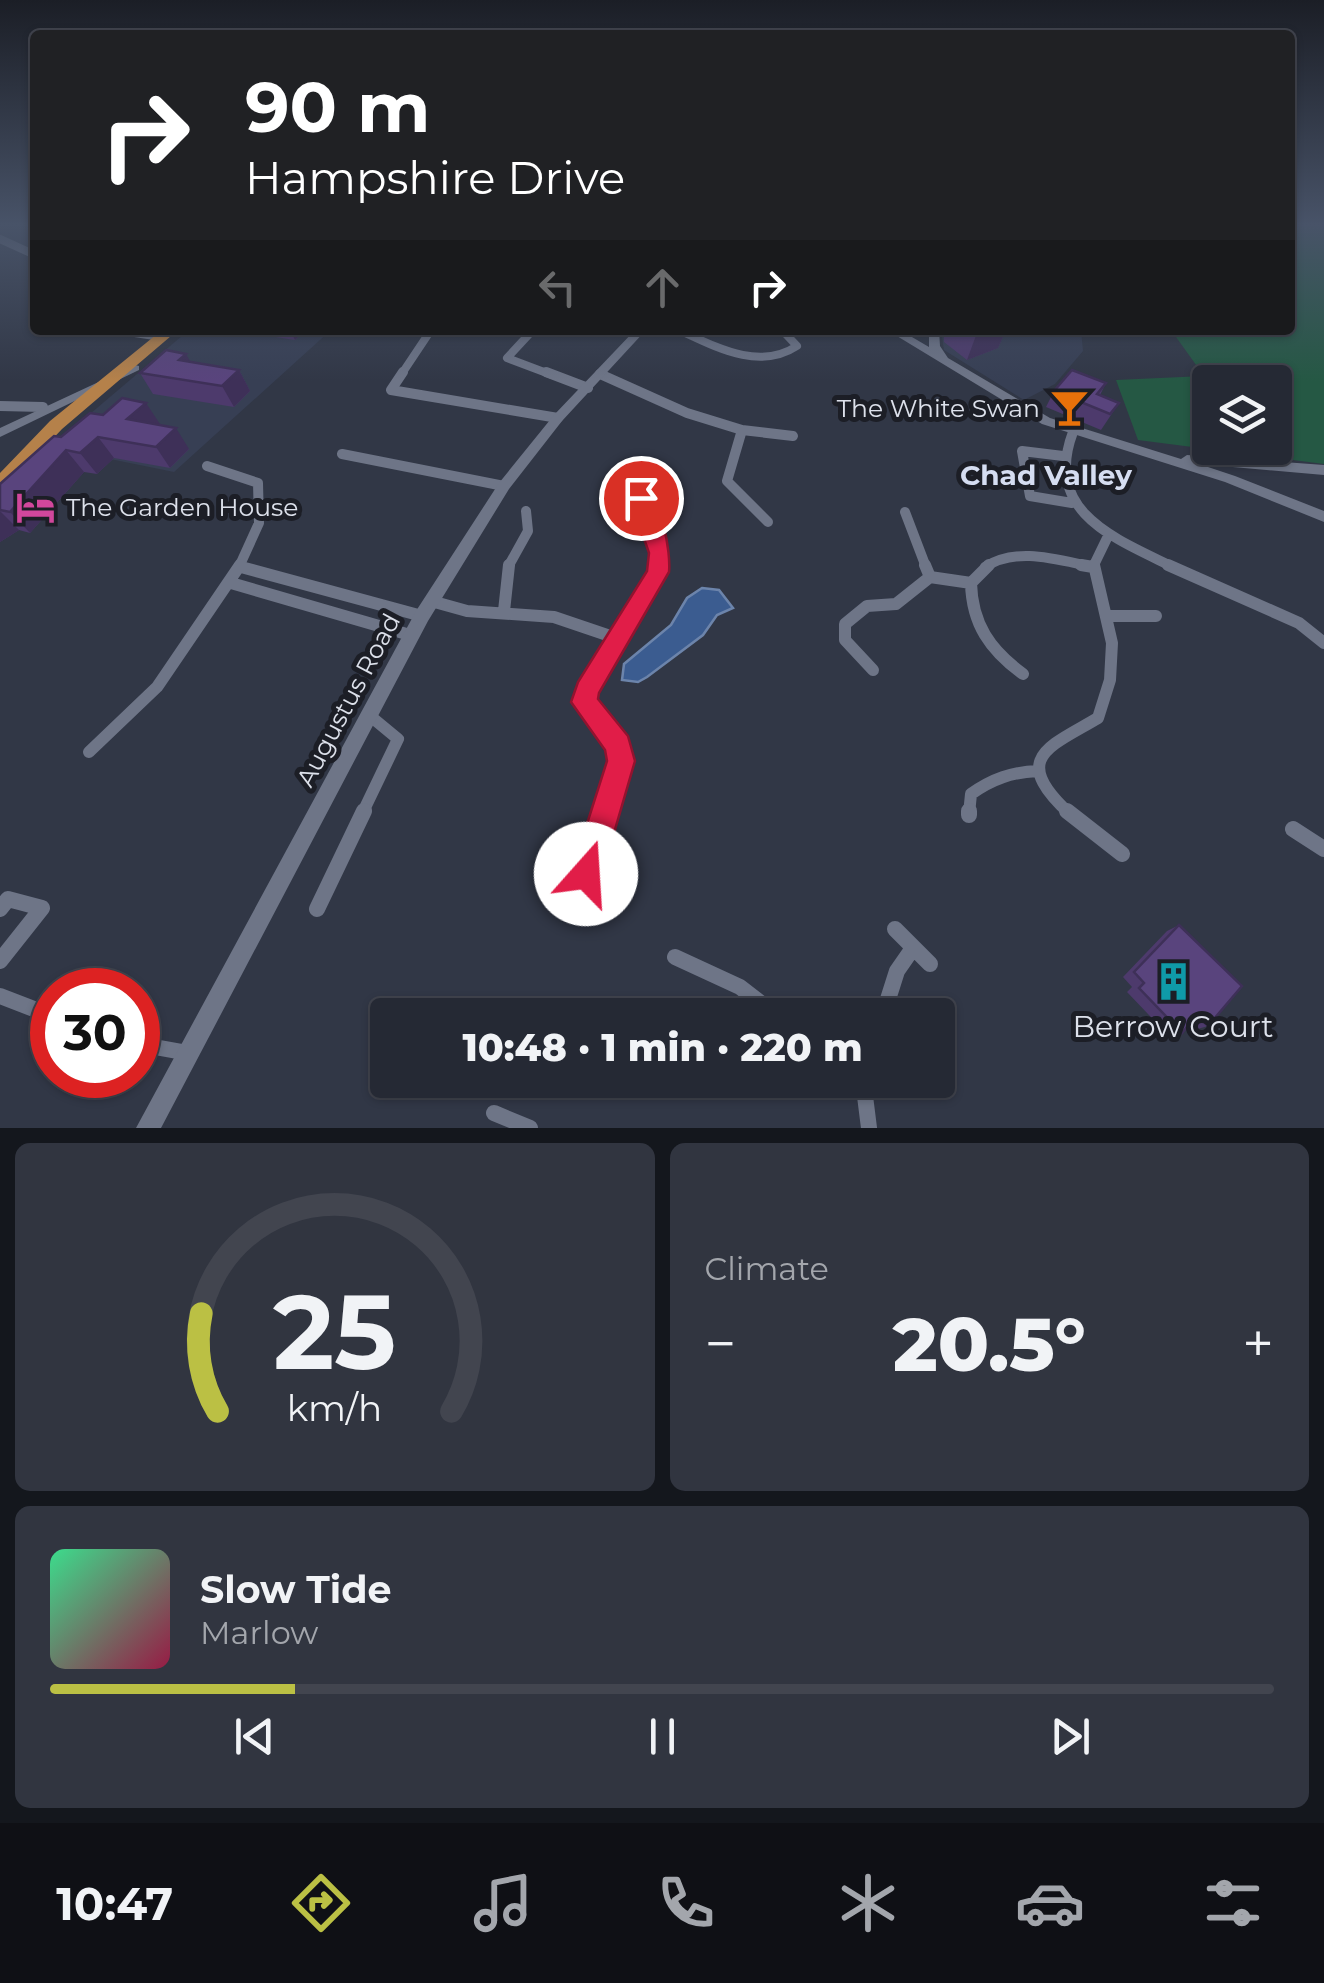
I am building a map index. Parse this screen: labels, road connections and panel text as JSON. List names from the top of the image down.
{
  "streets": {
    "street": ["Augustus Road"]
  },
  "districts": ["Chad Valley"],
  "places": {
    "bar": ["The White Swan"],
    "hotel": ["The Garden House"],
    "building": ["Berrow Court"]
  },
  "page": {
    "turn": ["90 m", "Hampshire Drive"],
    "limit": "30",
    "trip": "10:48 · 1 min · 220 m",
    "tile": "Climate",
    "heat": ["−", "20.5°", "+"],
    "song": ["Slow Tide", "Marlow"],
    "tabs": "10:47",
    "gauge": ["25", "km/h"]
  }
}
